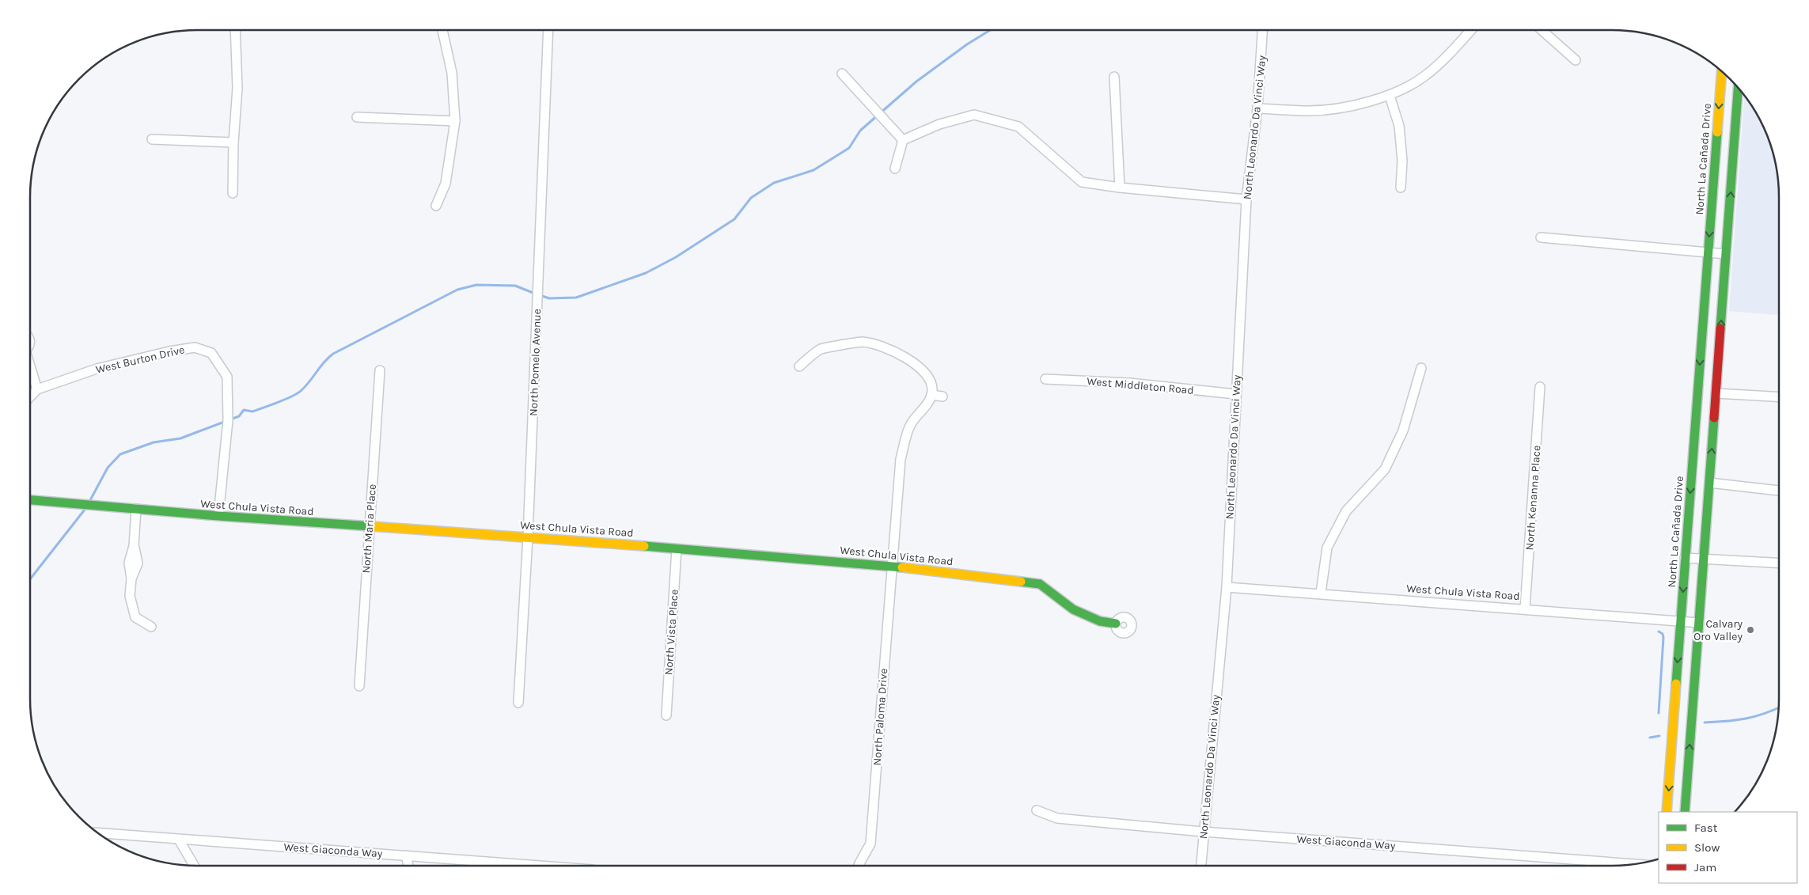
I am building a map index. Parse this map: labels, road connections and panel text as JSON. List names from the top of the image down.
{
  "streets": {
    "main road": ["North La Cañada Drive", "West Chula Vista Road"],
    "street": [
      "North Leonardo Da Vinci Way",
      "West Burton Drive",
      "North Pomelo Avenue",
      "West Middleton Road",
      "North Kenanna Place",
      "North Maria Place",
      "North Vista Place",
      "North Paloma Drive",
      "West Giaconda Way"
    ]
  },
  "crossings": [
    ["North Leonardo Da Vinci Way", "West Middleton Road"],
    ["North Leonardo Da Vinci Way", "West Chula Vista Road"],
    ["North Leonardo Da Vinci Way", "West Giaconda Way"],
    ["North La Cañada Drive", "West Chula Vista Road"],
    ["West Burton Drive", "West Chula Vista Road"],
    ["North Pomelo Avenue", "West Chula Vista Road"],
    ["North Kenanna Place", "West Chula Vista Road"],
    ["West Chula Vista Road", "North Maria Place"],
    ["West Chula Vista Road", "North Vista Place"],
    ["West Chula Vista Road", "North Paloma Drive"]
  ],
  "places": ["Calvary Oro Valley"],
  "legend": ["Fast", "Slow", "Jam"]
}
